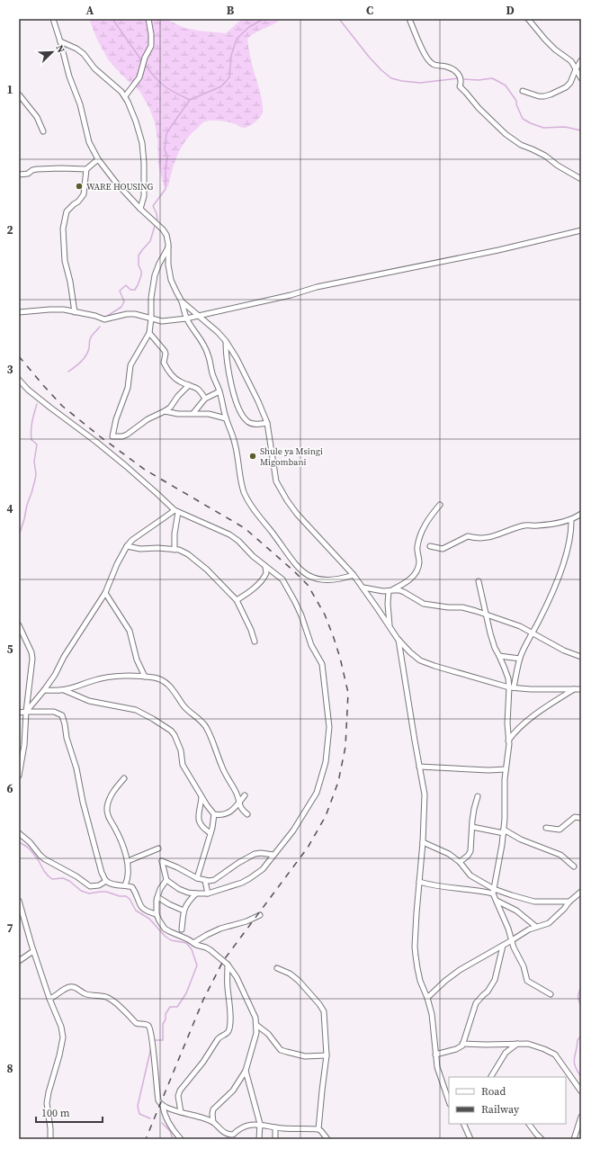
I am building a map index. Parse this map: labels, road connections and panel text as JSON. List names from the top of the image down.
{
  "places": ["WARE HOUSING", "Shule ya Msingi Migombani"],
  "legend": ["Road", "Railway"],
  "scale_bar": "100 m",
  "north": "top right",
  "grid": {
    "columns": [
      "A",
      "B",
      "C",
      "D"
    ],
    "rows": [
      "1",
      "2",
      "3",
      "4",
      "5",
      "6",
      "7",
      "8"
    ]
  }
}
